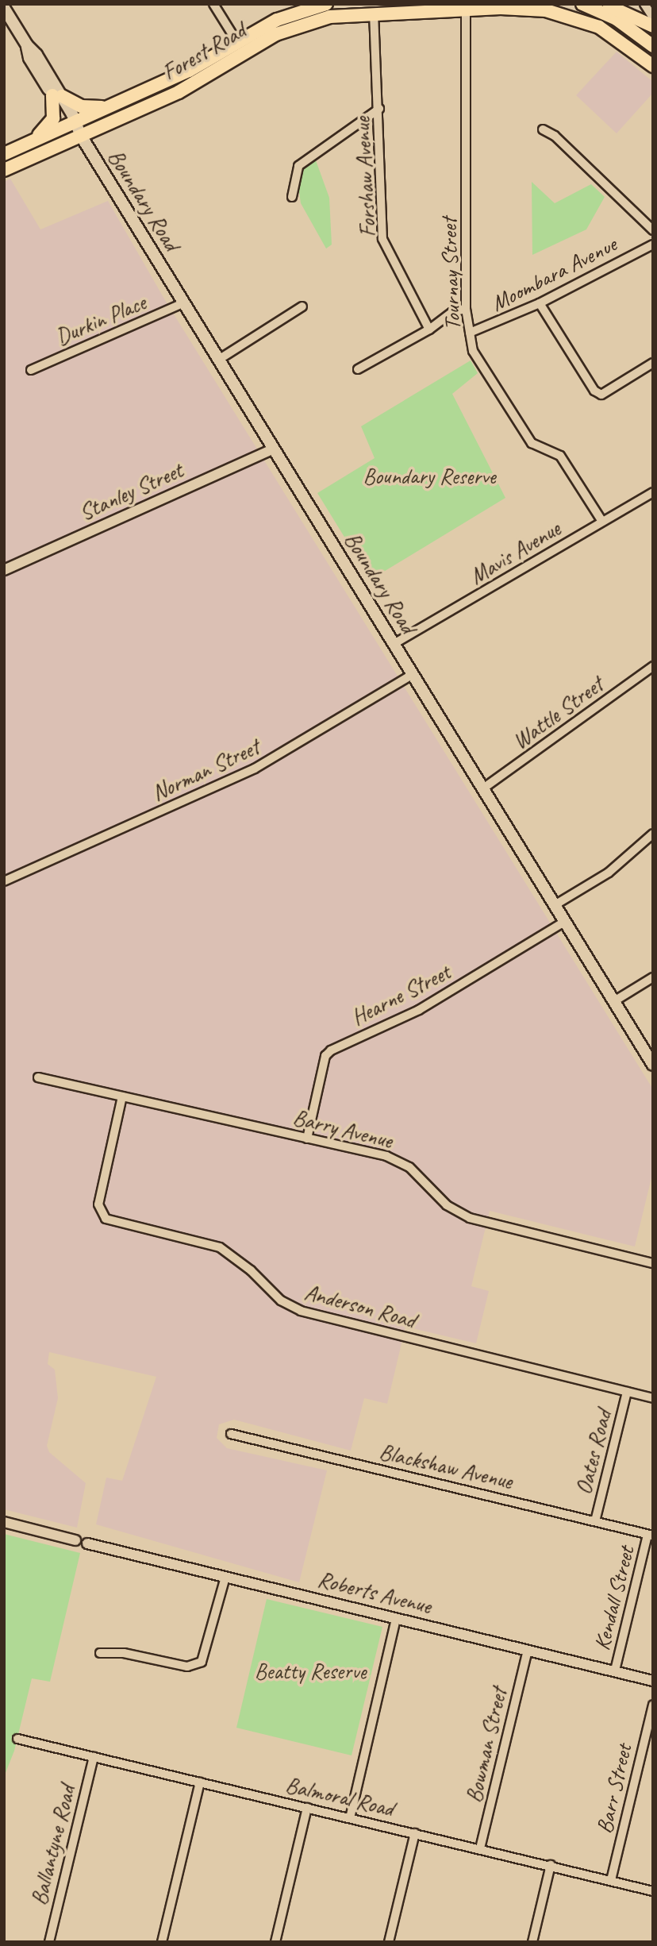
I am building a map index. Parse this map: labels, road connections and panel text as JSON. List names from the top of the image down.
{
  "streets": {
    "main road": ["Forest Road", "Boundary Road"],
    "street": [
      "Forshaw Avenue",
      "Tournay Street",
      "Moombara Avenue",
      "Durkin Place",
      "Stanley Street",
      "Mavis Avenue",
      "Wattle Street",
      "Norman Street",
      "Hearne Street",
      "Barry Avenue",
      "Anderson Road",
      "Oates Road",
      "Blackshaw Avenue",
      "Roberts Avenue",
      "Kendall Street",
      "Bowman Street",
      "Barr Street",
      "Balmoral Road",
      "Ballantyne Road"
    ]
  },
  "crossings": [
    ["Forest Road", "Forshaw Avenue"],
    ["Forest Road", "Boundary Road"],
    ["Forest Road", "Tournay Street"],
    ["Boundary Road", "Durkin Place"],
    ["Boundary Road", "Stanley Street"],
    ["Boundary Road", "Mavis Avenue"],
    ["Boundary Road", "Wattle Street"],
    ["Boundary Road", "Norman Street"],
    ["Boundary Road", "Hearne Street"],
    ["Tournay Street", "Moombara Avenue"],
    ["Tournay Street", "Mavis Avenue"],
    ["Hearne Street", "Barry Avenue"],
    ["Barry Avenue", "Anderson Road"],
    ["Anderson Road", "Oates Road"],
    ["Oates Road", "Blackshaw Avenue"],
    ["Blackshaw Avenue", "Kendall Street"],
    ["Roberts Avenue", "Kendall Street"],
    ["Roberts Avenue", "Bowman Street"],
    ["Bowman Street", "Balmoral Road"],
    ["Barr Street", "Balmoral Road"],
    ["Balmoral Road", "Ballantyne Road"]
  ],
  "parks": ["Boundary Reserve", "Beatty Reserve"]
}
